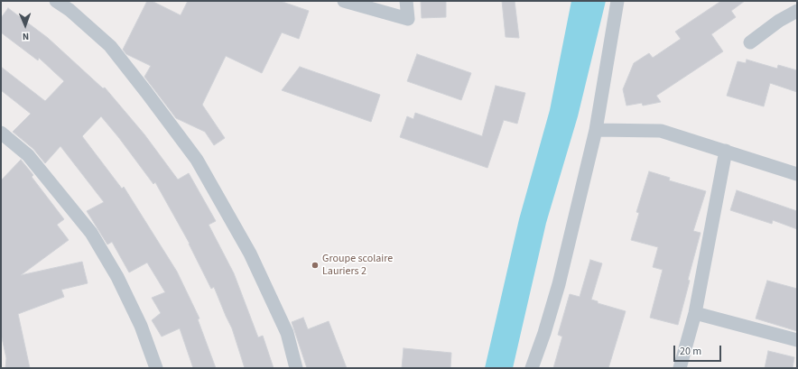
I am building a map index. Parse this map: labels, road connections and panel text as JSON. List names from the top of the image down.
{
  "places": ["Groupe scolaire Lauriers 2"],
  "scale_bar": "20 m",
  "north": "bottom"
}
